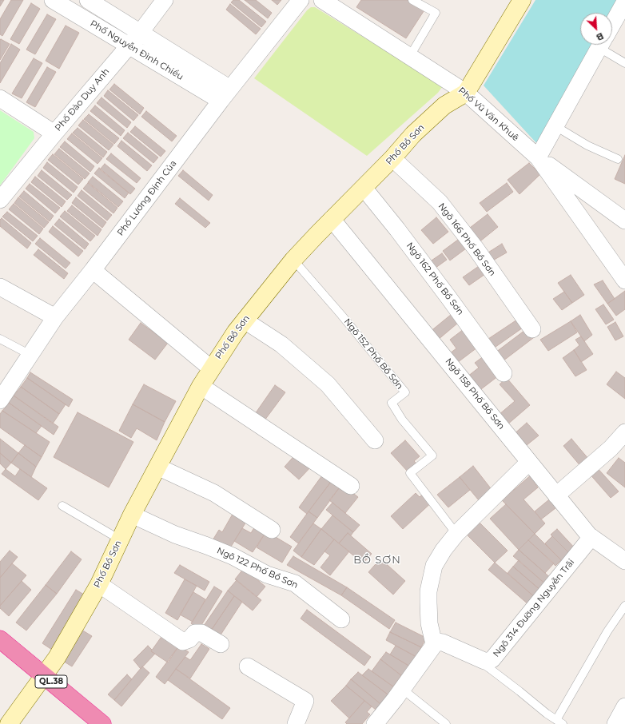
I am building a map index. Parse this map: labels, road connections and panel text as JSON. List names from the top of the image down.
{
  "streets": {
    "highway": ["QL.38"],
    "street": [
      "Phố Nguyễn Đình Chiểu",
      "Phố Đào Duy Anh",
      "Phố Vũ Văn Khuê",
      "Phố Bồ Sơn",
      "Phố Lương Định Của",
      "Ngõ 166 Phố Bồ Sơn",
      "Ngõ 162 Phố Bồ Sơn",
      "Ngõ 158 Phố Bồ Sơn",
      "Ngõ 122 Phố Bồ Sơn",
      "Ngõ 314 Đường Nguyễn Trãi"
    ],
    "lane": ["Ngõ 152 Phố Bồ Sơn"]
  },
  "crossings": [
    ["Phố Nguyễn Đình Chiểu", "Phố Đào Duy Anh"],
    ["Phố Nguyễn Đình Chiểu", "Phố Lương Định Của"],
    ["Phố Vũ Văn Khuê", "Phố Bồ Sơn"],
    ["Phố Bồ Sơn", "Ngõ 166 Phố Bồ Sơn"],
    ["Phố Bồ Sơn", "Ngõ 162 Phố Bồ Sơn"],
    ["Phố Bồ Sơn", "Ngõ 152 Phố Bồ Sơn"],
    ["Phố Bồ Sơn", "Ngõ 158 Phố Bồ Sơn"],
    ["Phố Bồ Sơn", "Ngõ 122 Phố Bồ Sơn"],
    ["Phố Bồ Sơn", "QL.38"],
    ["Ngõ 158 Phố Bồ Sơn", "Ngõ 314 Đường Nguyễn Trãi"]
  ],
  "districts": ["BỒ SƠN"],
  "north": "bottom right"
}
